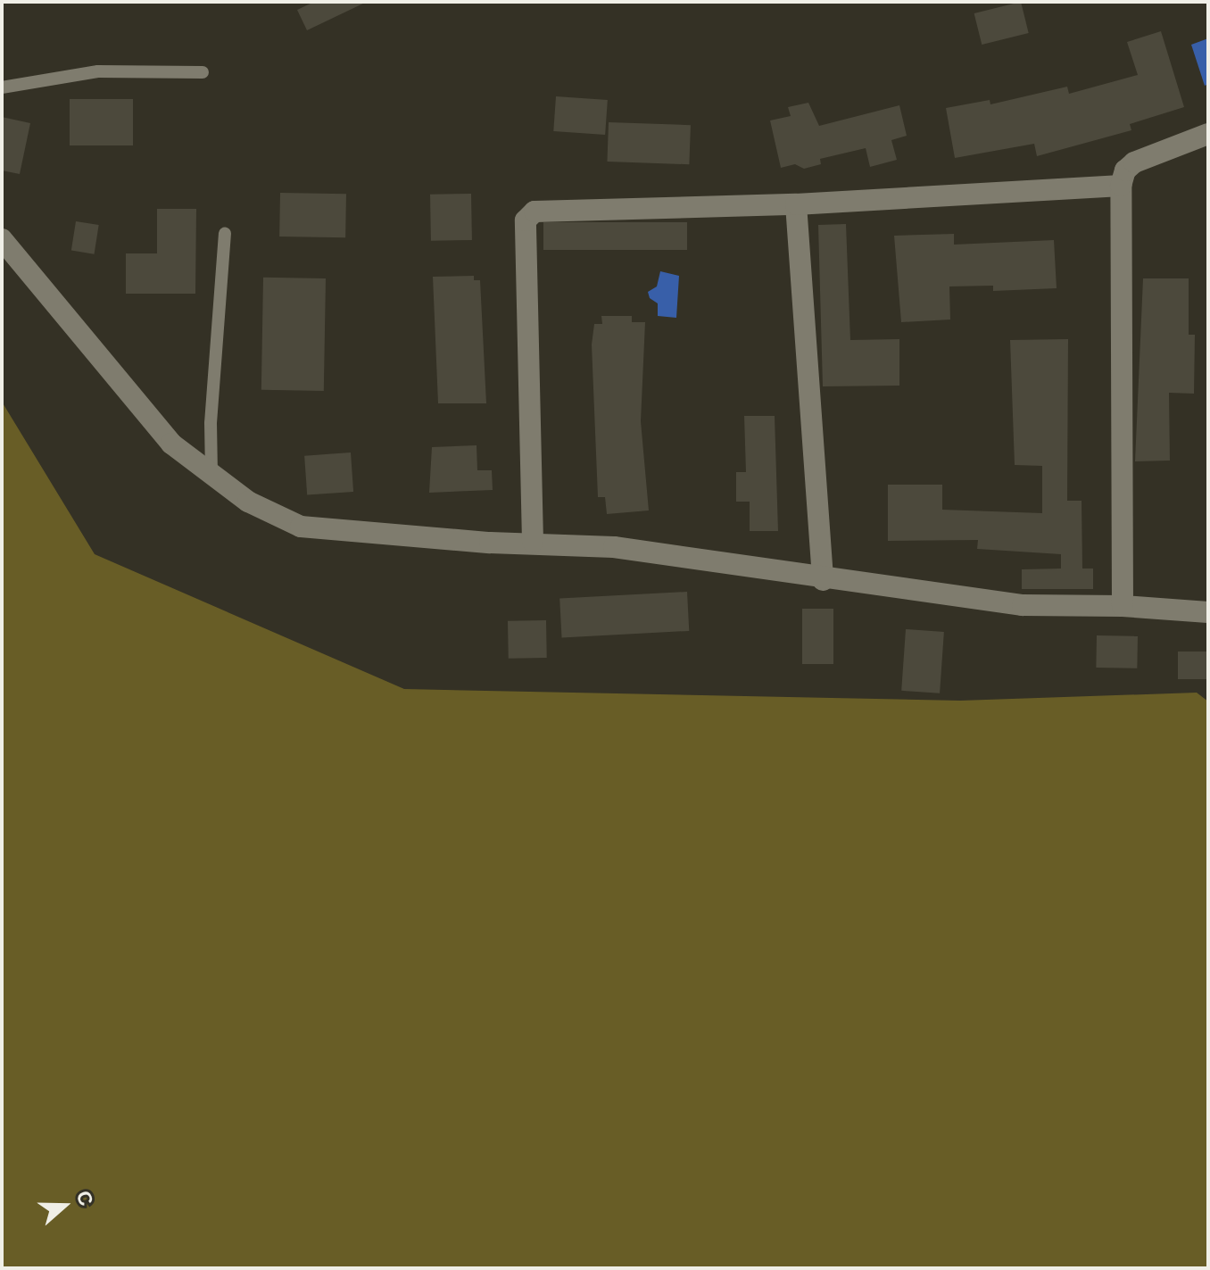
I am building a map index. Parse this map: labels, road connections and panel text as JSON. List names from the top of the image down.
{
  "north": "right"
}
